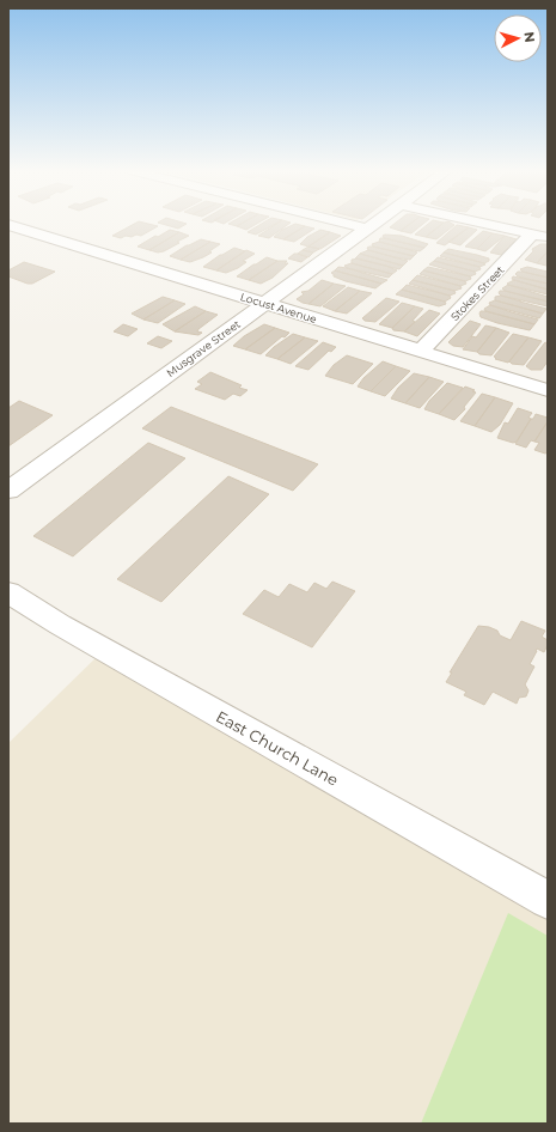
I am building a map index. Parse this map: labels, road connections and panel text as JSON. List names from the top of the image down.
{
  "streets": {
    "street": [
      "Stokes Street",
      "Locust Avenue",
      "Musgrave Street",
      "East Church Lane"
    ]
  },
  "crossings": [
    ["Stokes Street", "Locust Avenue"],
    ["Locust Avenue", "Musgrave Street"]
  ],
  "north": "right"
}
